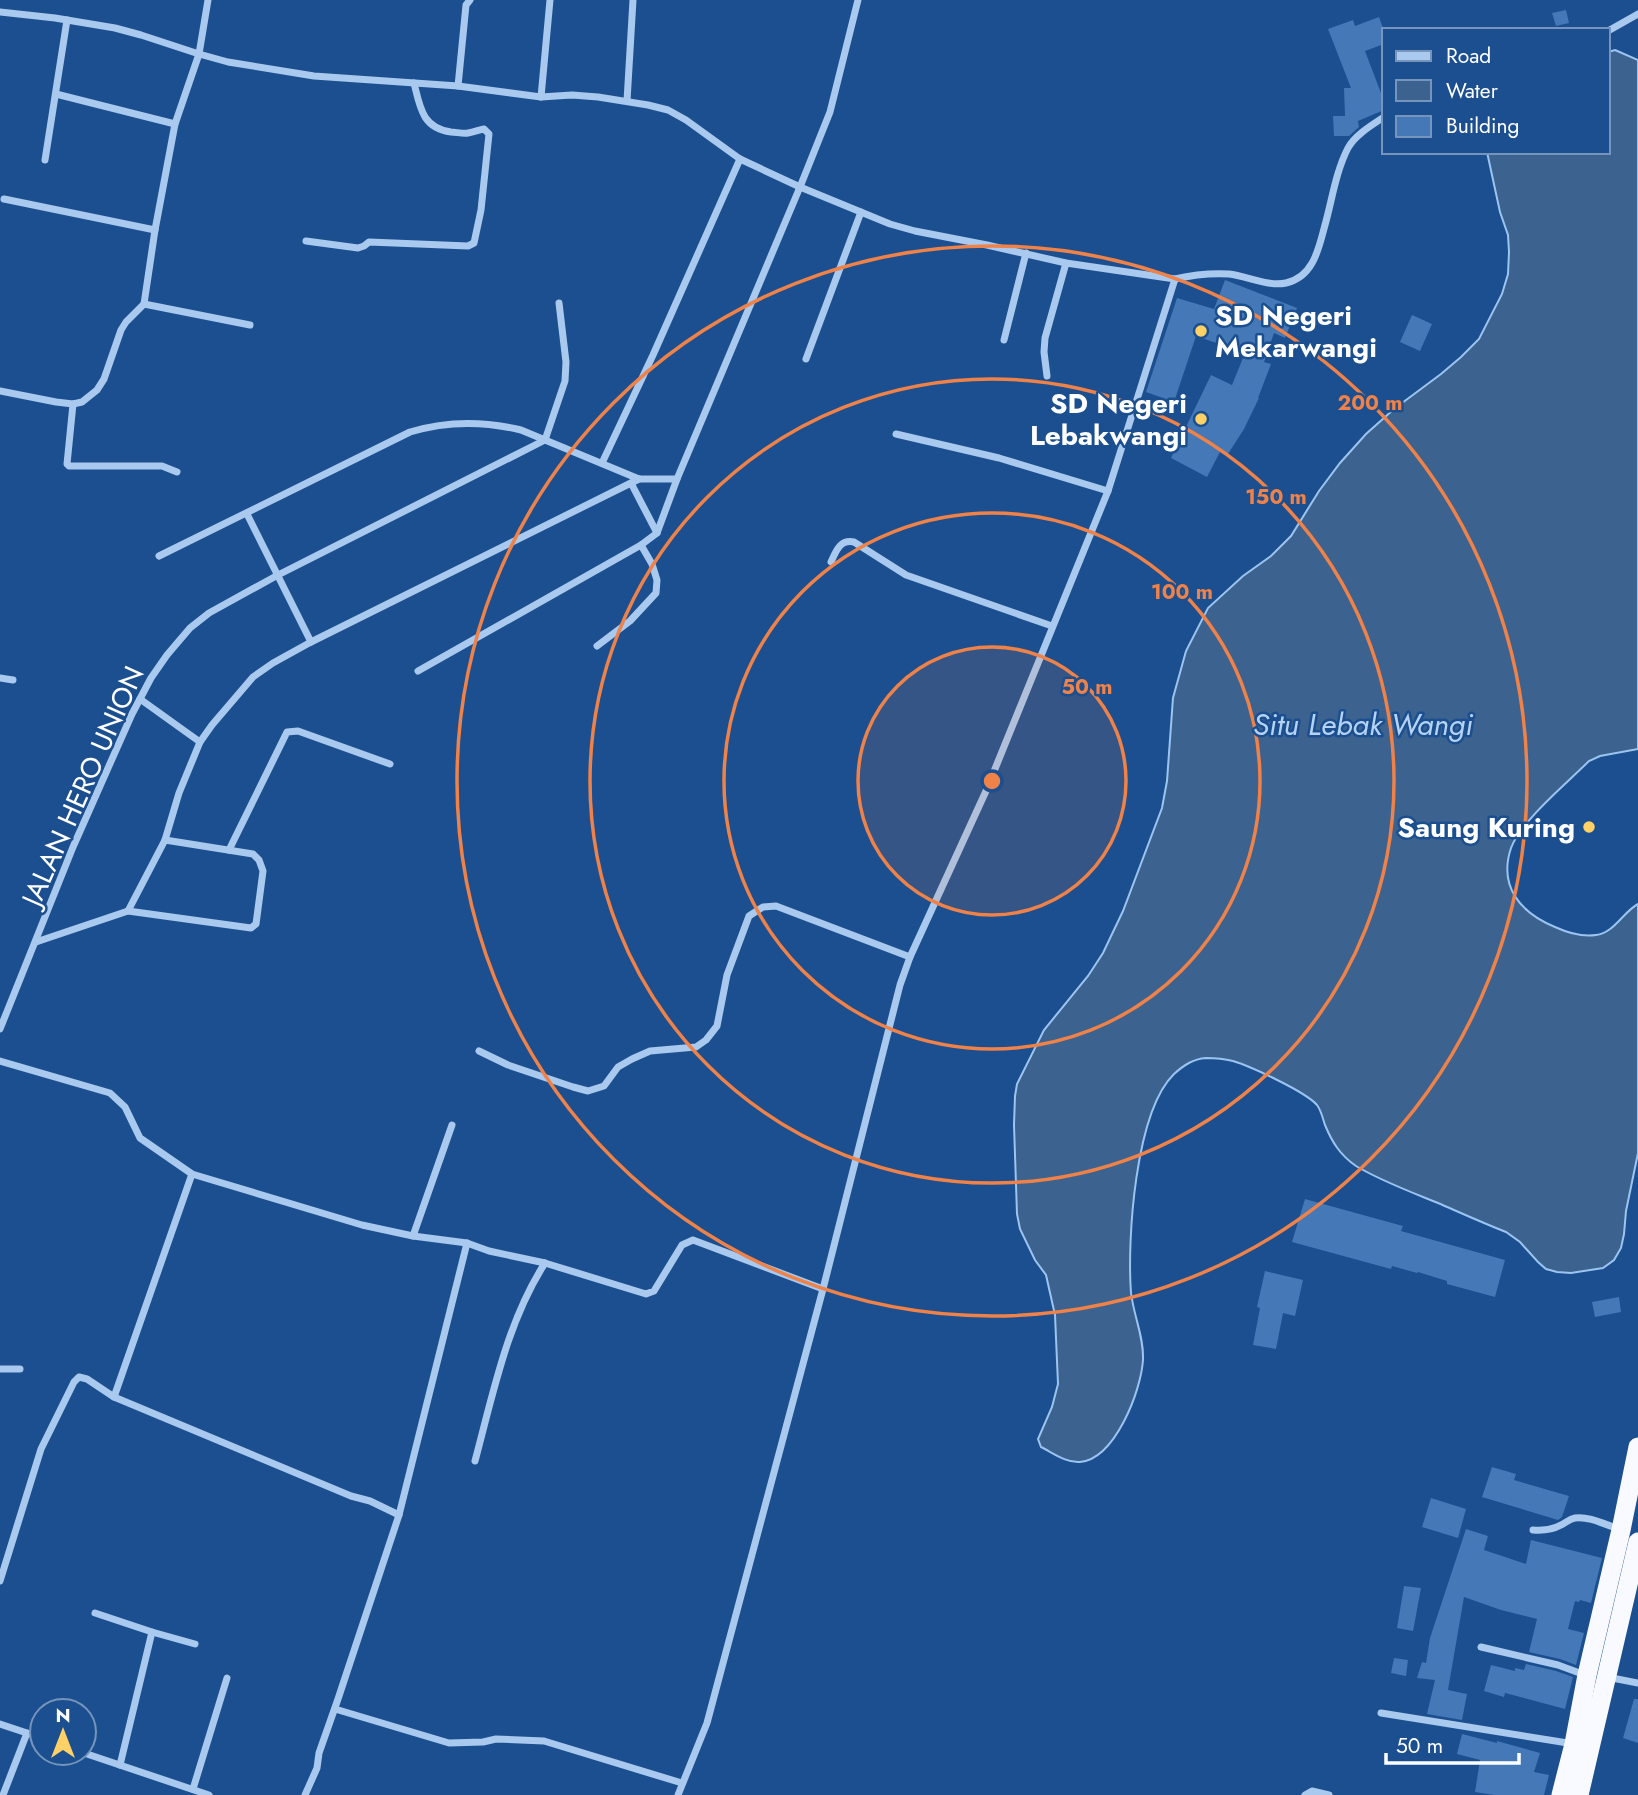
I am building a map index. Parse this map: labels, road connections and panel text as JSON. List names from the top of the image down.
{
  "streets": {
    "street": ["JALAN HERO UNION"]
  },
  "water": ["Situ Lebak Wangi"],
  "places": ["SD Negeri Mekarwangi", "SD Negeri Lebakwangi", "Saung Kuring"],
  "legend": ["Road", "Water", "Building"],
  "scale_bar": "50 m",
  "north": "top",
  "rings": [
    "200 m",
    "150 m",
    "100 m",
    "50 m"
  ]
}
